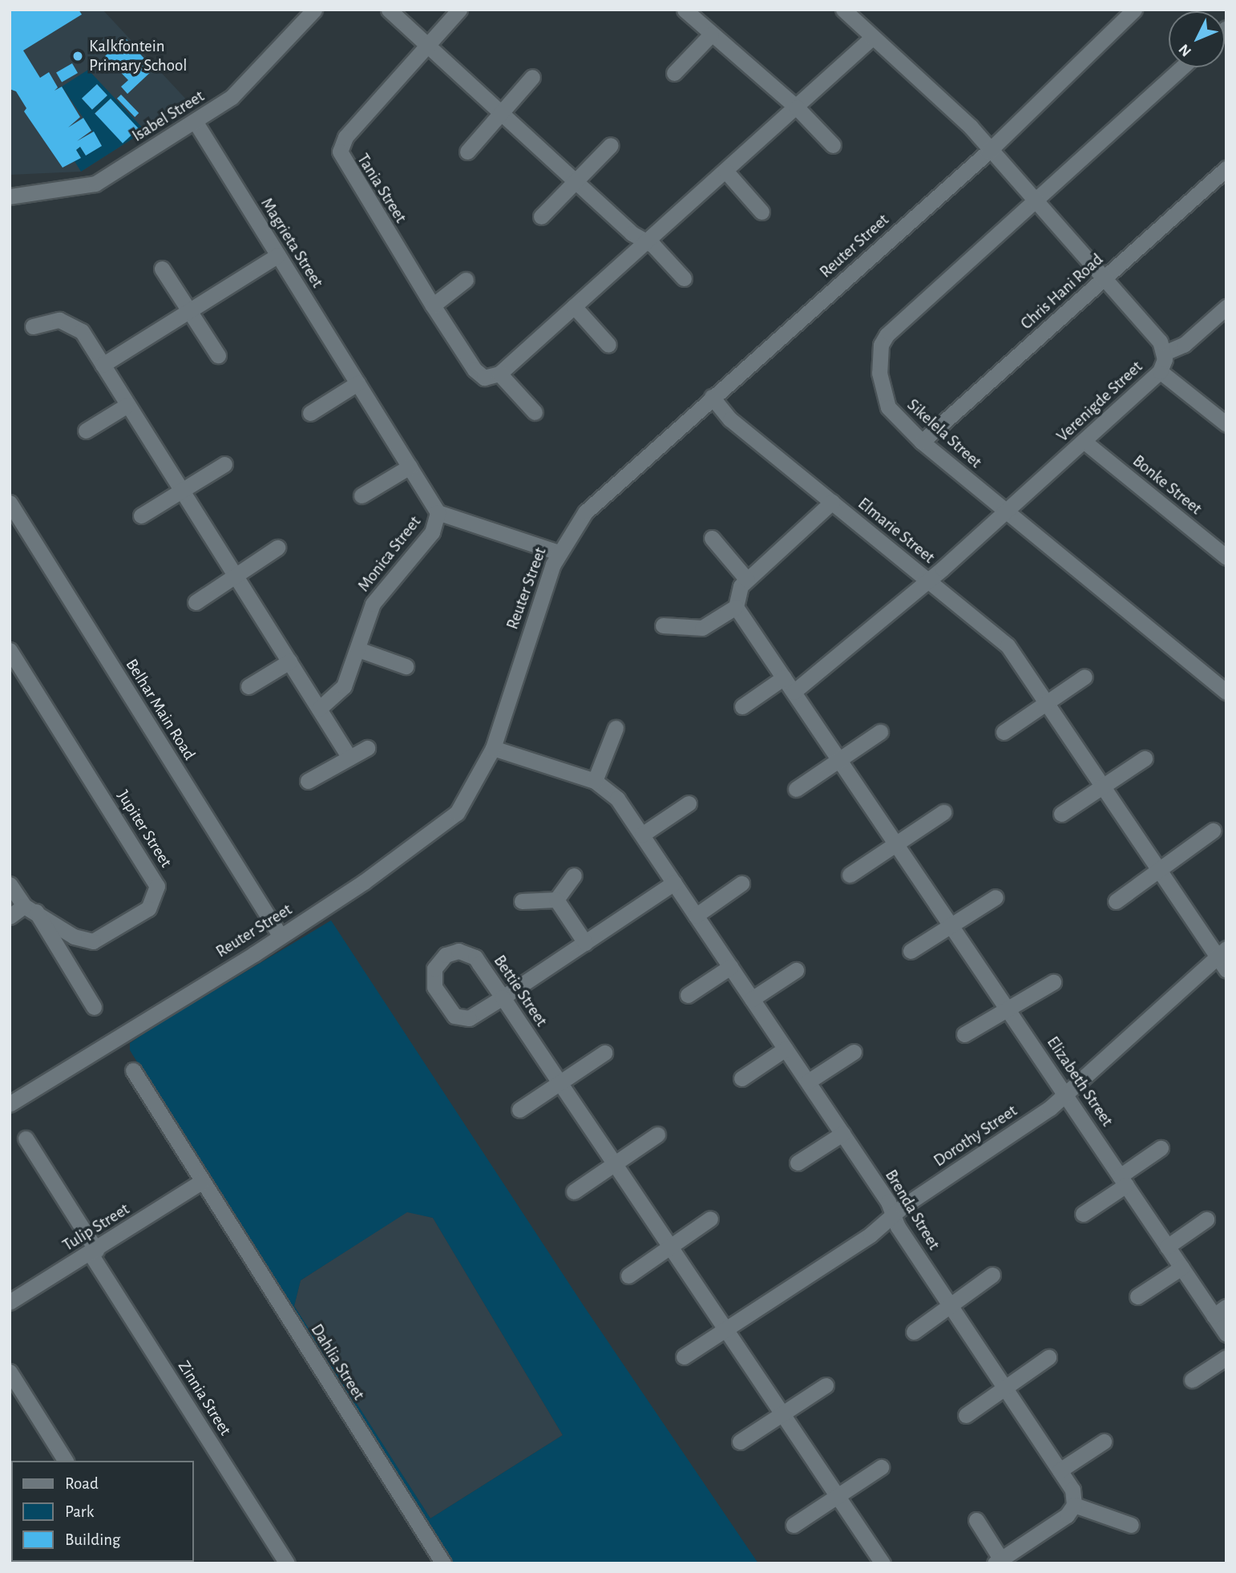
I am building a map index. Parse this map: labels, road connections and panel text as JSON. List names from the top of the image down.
{
  "streets": {
    "street": [
      "Isabel Street",
      "Tania Street",
      "Magrieta Street",
      "Reuter Street",
      "Chris Hani Road",
      "Verenigde Street",
      "Sikelela Street",
      "Bonke Street",
      "Elmarie Street",
      "Monica Street",
      "Belhar Main Road",
      "Jupiter Street",
      "Bettie Street",
      "Elizabeth Street",
      "Dorothy Street",
      "Brenda Street",
      "Tulip Street",
      "Dahlia Street",
      "Zinnia Street"
    ]
  },
  "crossings": [
    ["Isabel Street", "Magrieta Street"],
    ["Magrieta Street", "Monica Street"],
    ["Reuter Street", "Elmarie Street"],
    ["Reuter Street", "Belhar Main Road"],
    ["Reuter Street", "Brenda Street"],
    ["Chris Hani Road", "Sikelela Street"],
    ["Verenigde Street", "Sikelela Street"],
    ["Verenigde Street", "Bonke Street"],
    ["Verenigde Street", "Elmarie Street"],
    ["Verenigde Street", "Elizabeth Street"],
    ["Elmarie Street", "Dorothy Street"],
    ["Bettie Street", "Dorothy Street"],
    ["Elizabeth Street", "Dorothy Street"],
    ["Dorothy Street", "Brenda Street"],
    ["Tulip Street", "Dahlia Street"],
    ["Tulip Street", "Zinnia Street"]
  ],
  "places": ["Kalkfontein Primary School"],
  "legend": ["Road", "Park", "Building"],
  "north": "bottom left"
}
